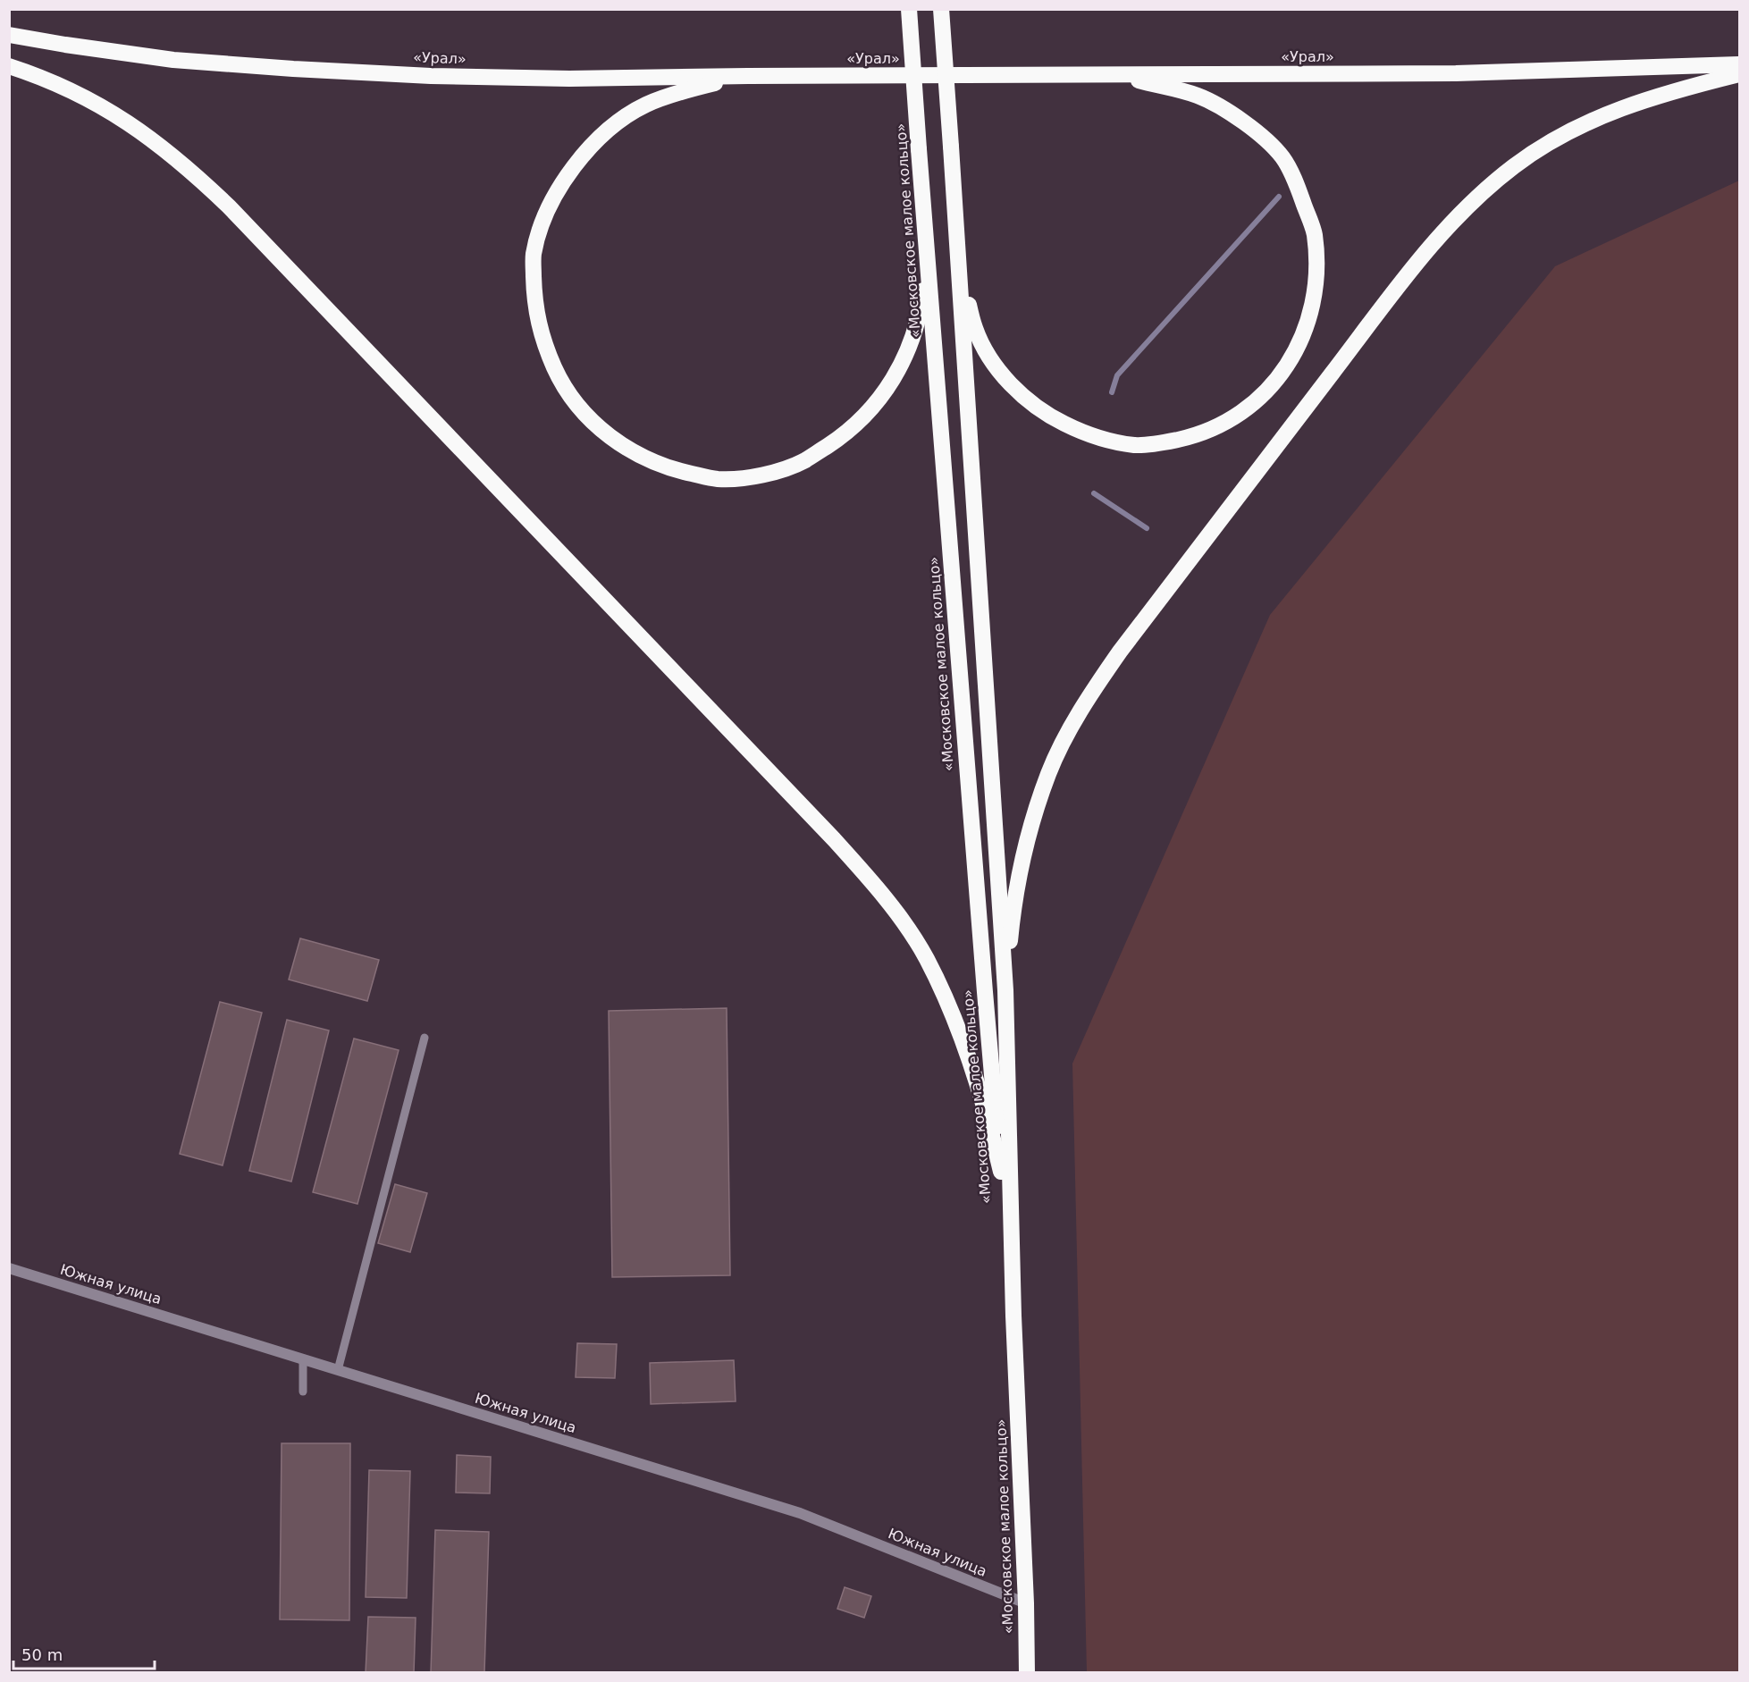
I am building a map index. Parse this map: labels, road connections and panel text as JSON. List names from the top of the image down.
{
  "streets": {
    "highway": ["«Урал»", "«Московское малое кольцо»"],
    "street": ["Южная улица"]
  },
  "crossings": [
    ["«Московское малое кольцо»", "Южная улица"]
  ],
  "scale_bar": "50 m"
}
